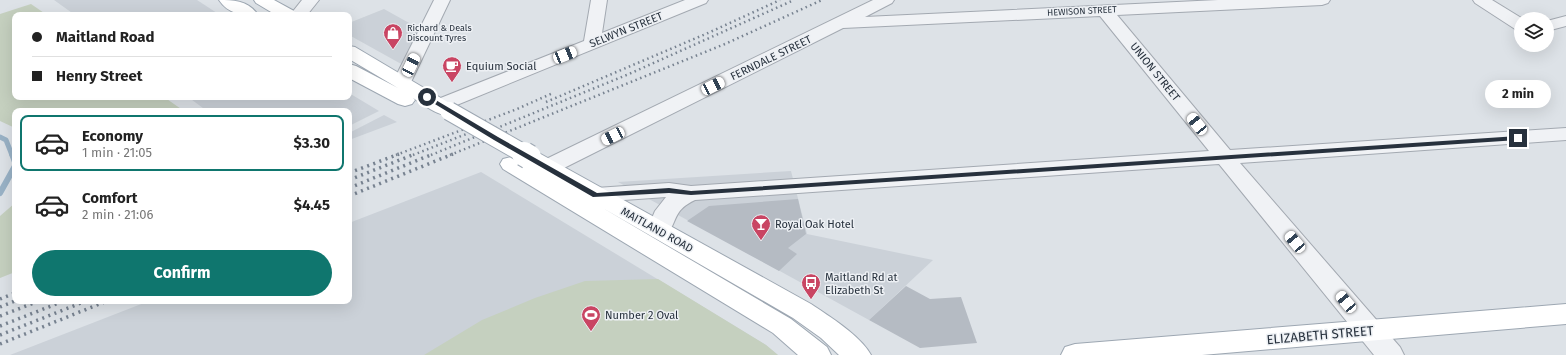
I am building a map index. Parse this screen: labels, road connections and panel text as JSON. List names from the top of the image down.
{
  "streets": {
    "main road": ["MAITLAND ROAD", "ELIZABETH STREET"],
    "street": [
      "HEWISON STREET",
      "SELWYN STREET",
      "FERNDALE STREET",
      "UNION STREET"
    ]
  },
  "crossings": [
    ["HEWISON STREET", "FERNDALE STREET"],
    ["HEWISON STREET", "UNION STREET"],
    ["SELWYN STREET", "MAITLAND ROAD"],
    ["FERNDALE STREET", "MAITLAND ROAD"],
    ["UNION STREET", "ELIZABETH STREET"]
  ],
  "places": {
    "shop": ["Richard & Deals Discount Tyres"],
    "cafe": ["Equium Social"],
    "bar": ["Royal Oak Hotel"],
    "bus stop": ["Maitland Rd at Elizabeth St"],
    "sports": ["Number 2 Oval"]
  },
  "page": {
    "banner": ["Maitland Road", "Henry Street"],
    "bubble": "2 min",
    "list": [
      {
        "name": "Economy",
        "note": "1 min · 21:05",
        "value": "$3.30"
      },
      {
        "name": "Comfort",
        "note": "2 min · 21:06",
        "value": "$4.45"
      }
    ],
    "buttons": "Confirm"
  }
}
